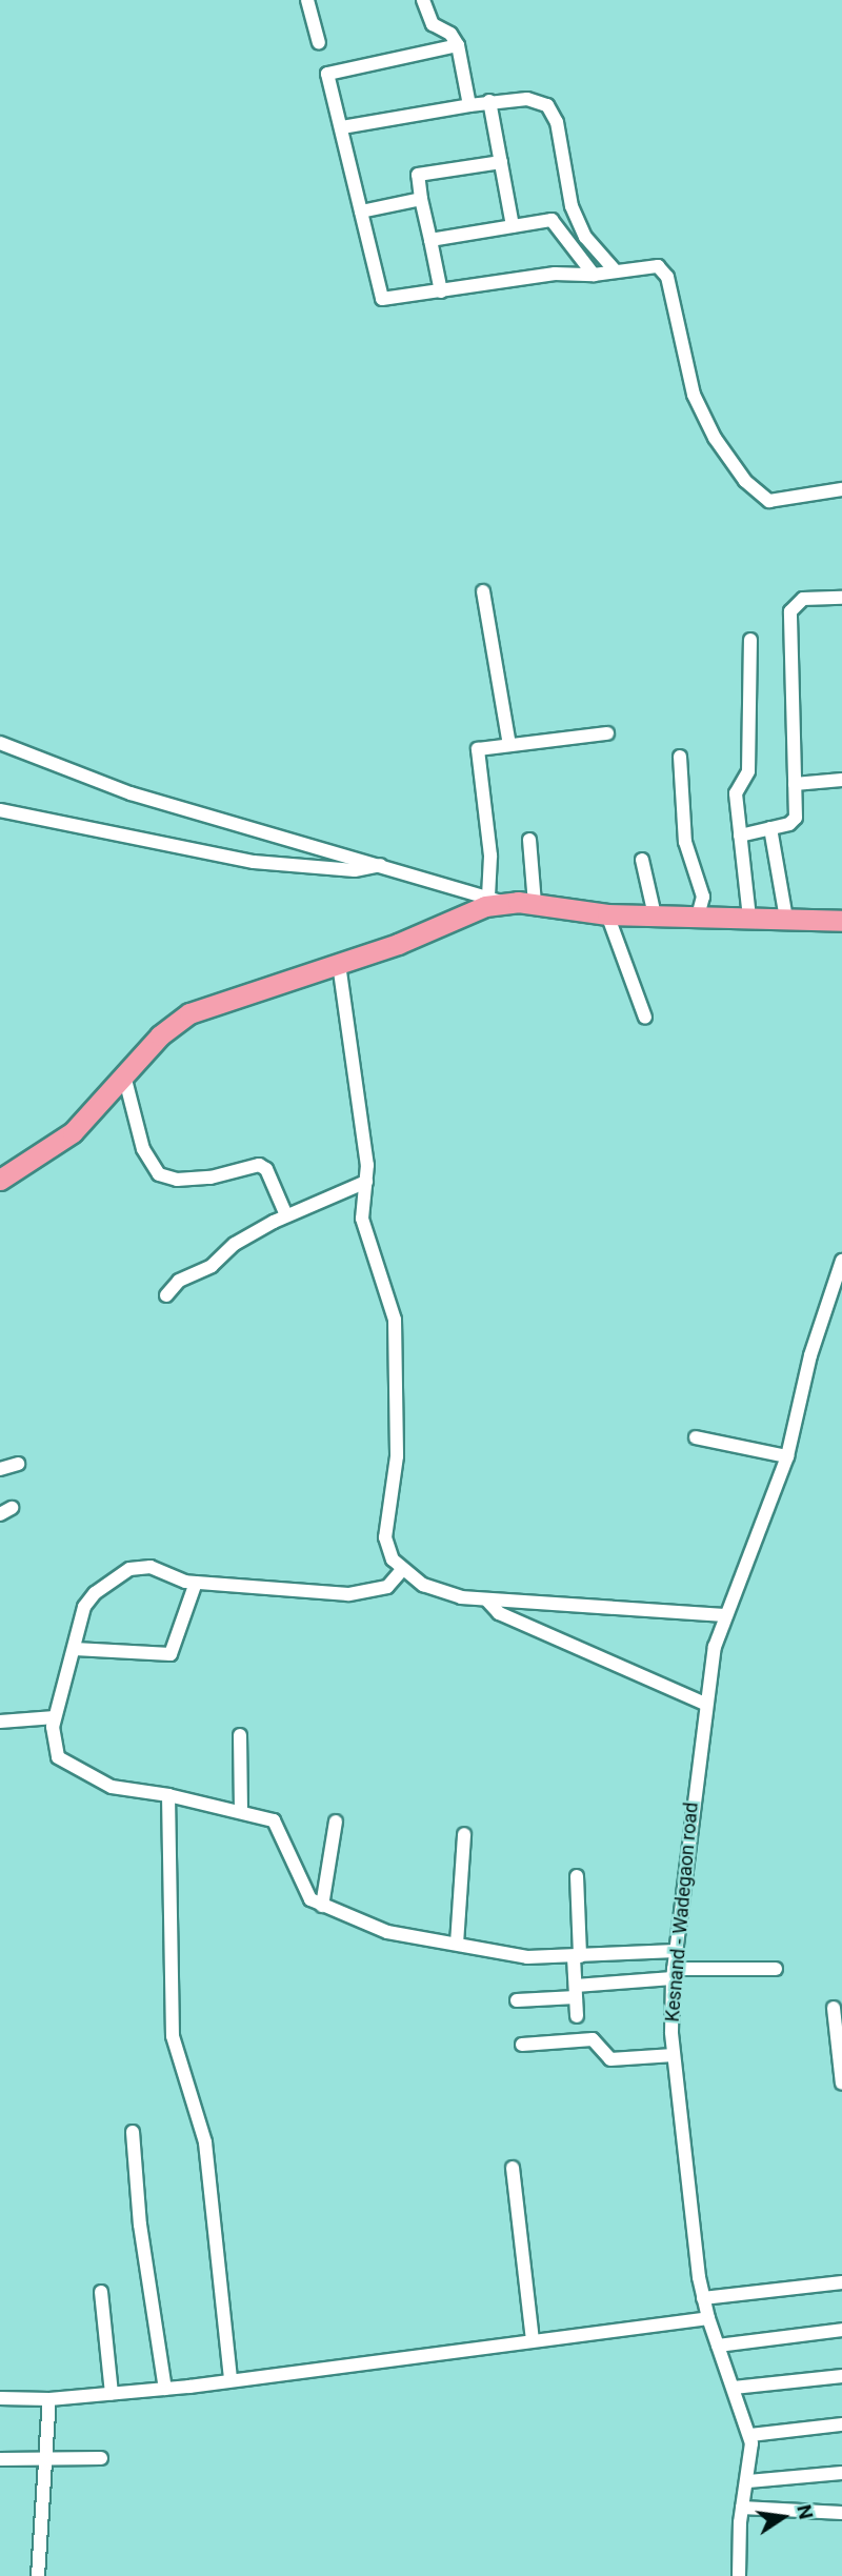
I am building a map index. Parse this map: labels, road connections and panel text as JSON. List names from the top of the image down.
{
  "streets": {
    "street": ["Kesnand - Wadegaon road"]
  },
  "north": "right"
}
